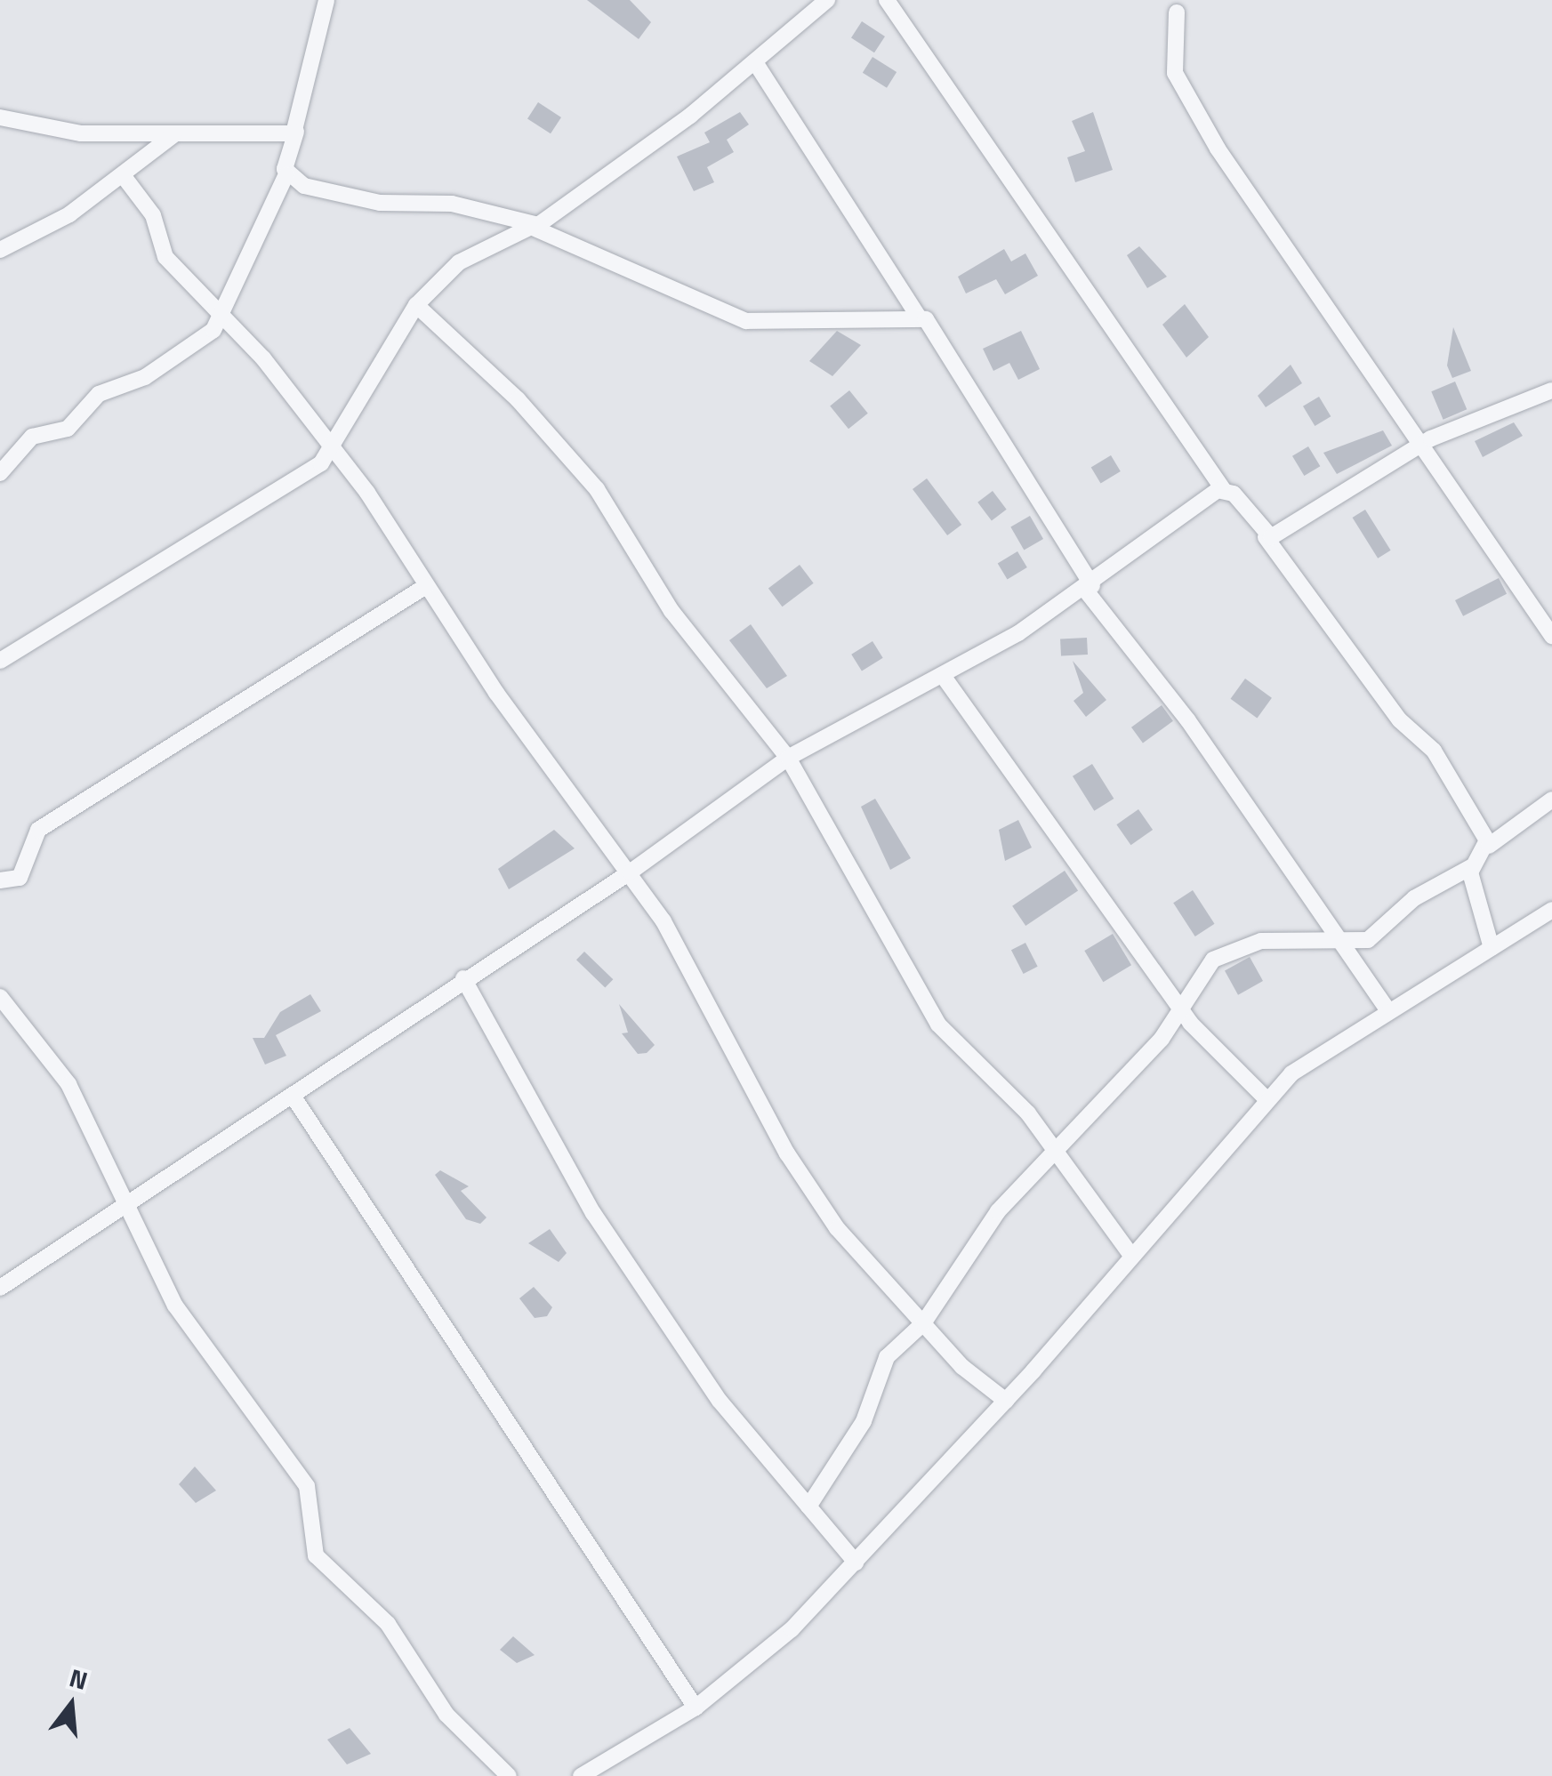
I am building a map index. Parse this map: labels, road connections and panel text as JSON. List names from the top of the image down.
{
  "north": "top"
}
